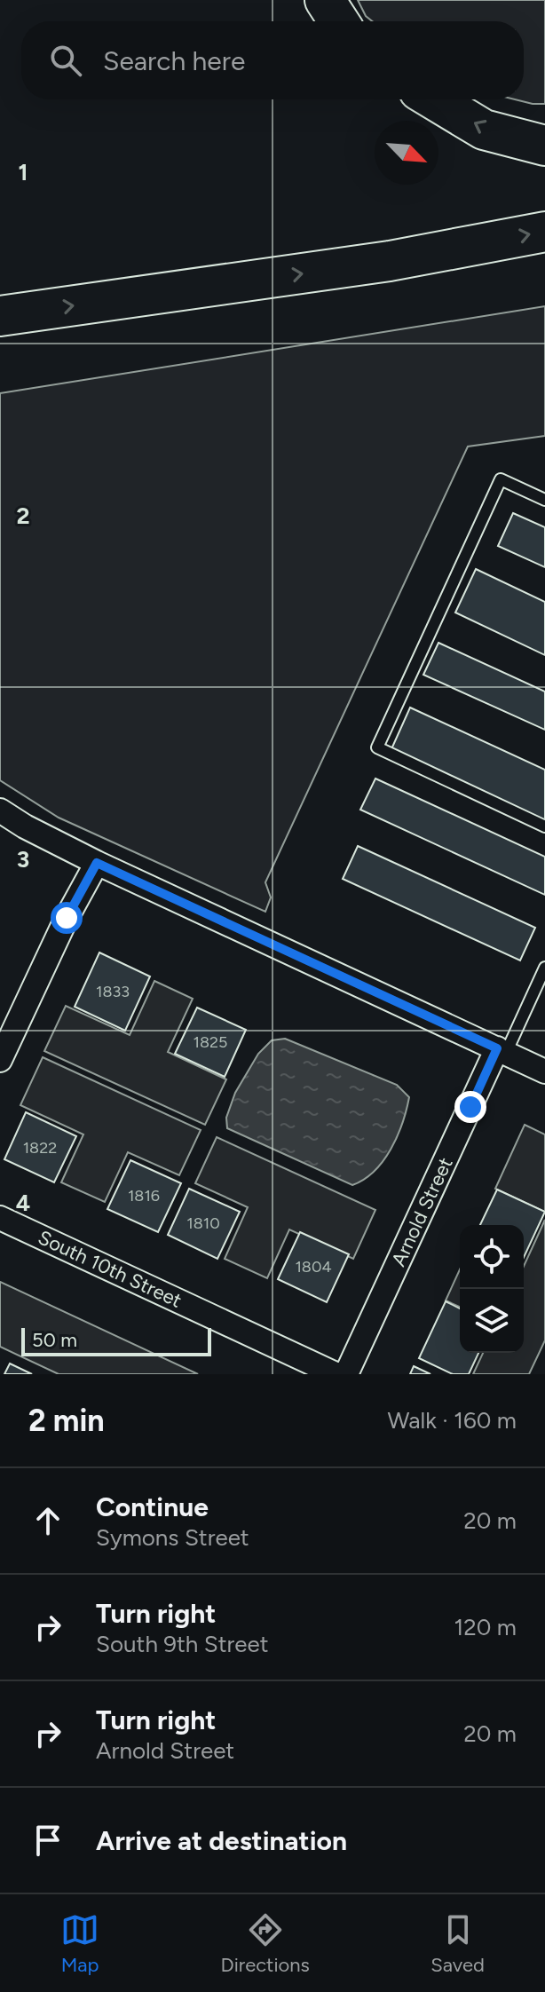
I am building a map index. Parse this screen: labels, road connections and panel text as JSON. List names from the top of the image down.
{
  "streets": {
    "street": ["Arnold Street", "South 10th Street"]
  },
  "house_numbers": [
    "1833",
    "1825",
    "1822",
    "1816",
    "1810",
    "1804"
  ],
  "scale_bar": "50 m",
  "north": "bottom right",
  "page": {
    "search": "Search here",
    "scale": "50 m",
    "heading": ["2 min", "Walk · 160 m"],
    "list": [
      ["Continue", "Symons Street", "20 m"],
      ["Turn right", "South 9th Street", "120 m"],
      ["Turn right", "Arnold Street", "20 m"],
      "Arrive at destination"
    ],
    "nav": ["Map", "Directions", "Saved"]
  },
  "grid": {
    "rows": [
      "1",
      "2",
      "3",
      "4"
    ]
  }
}
